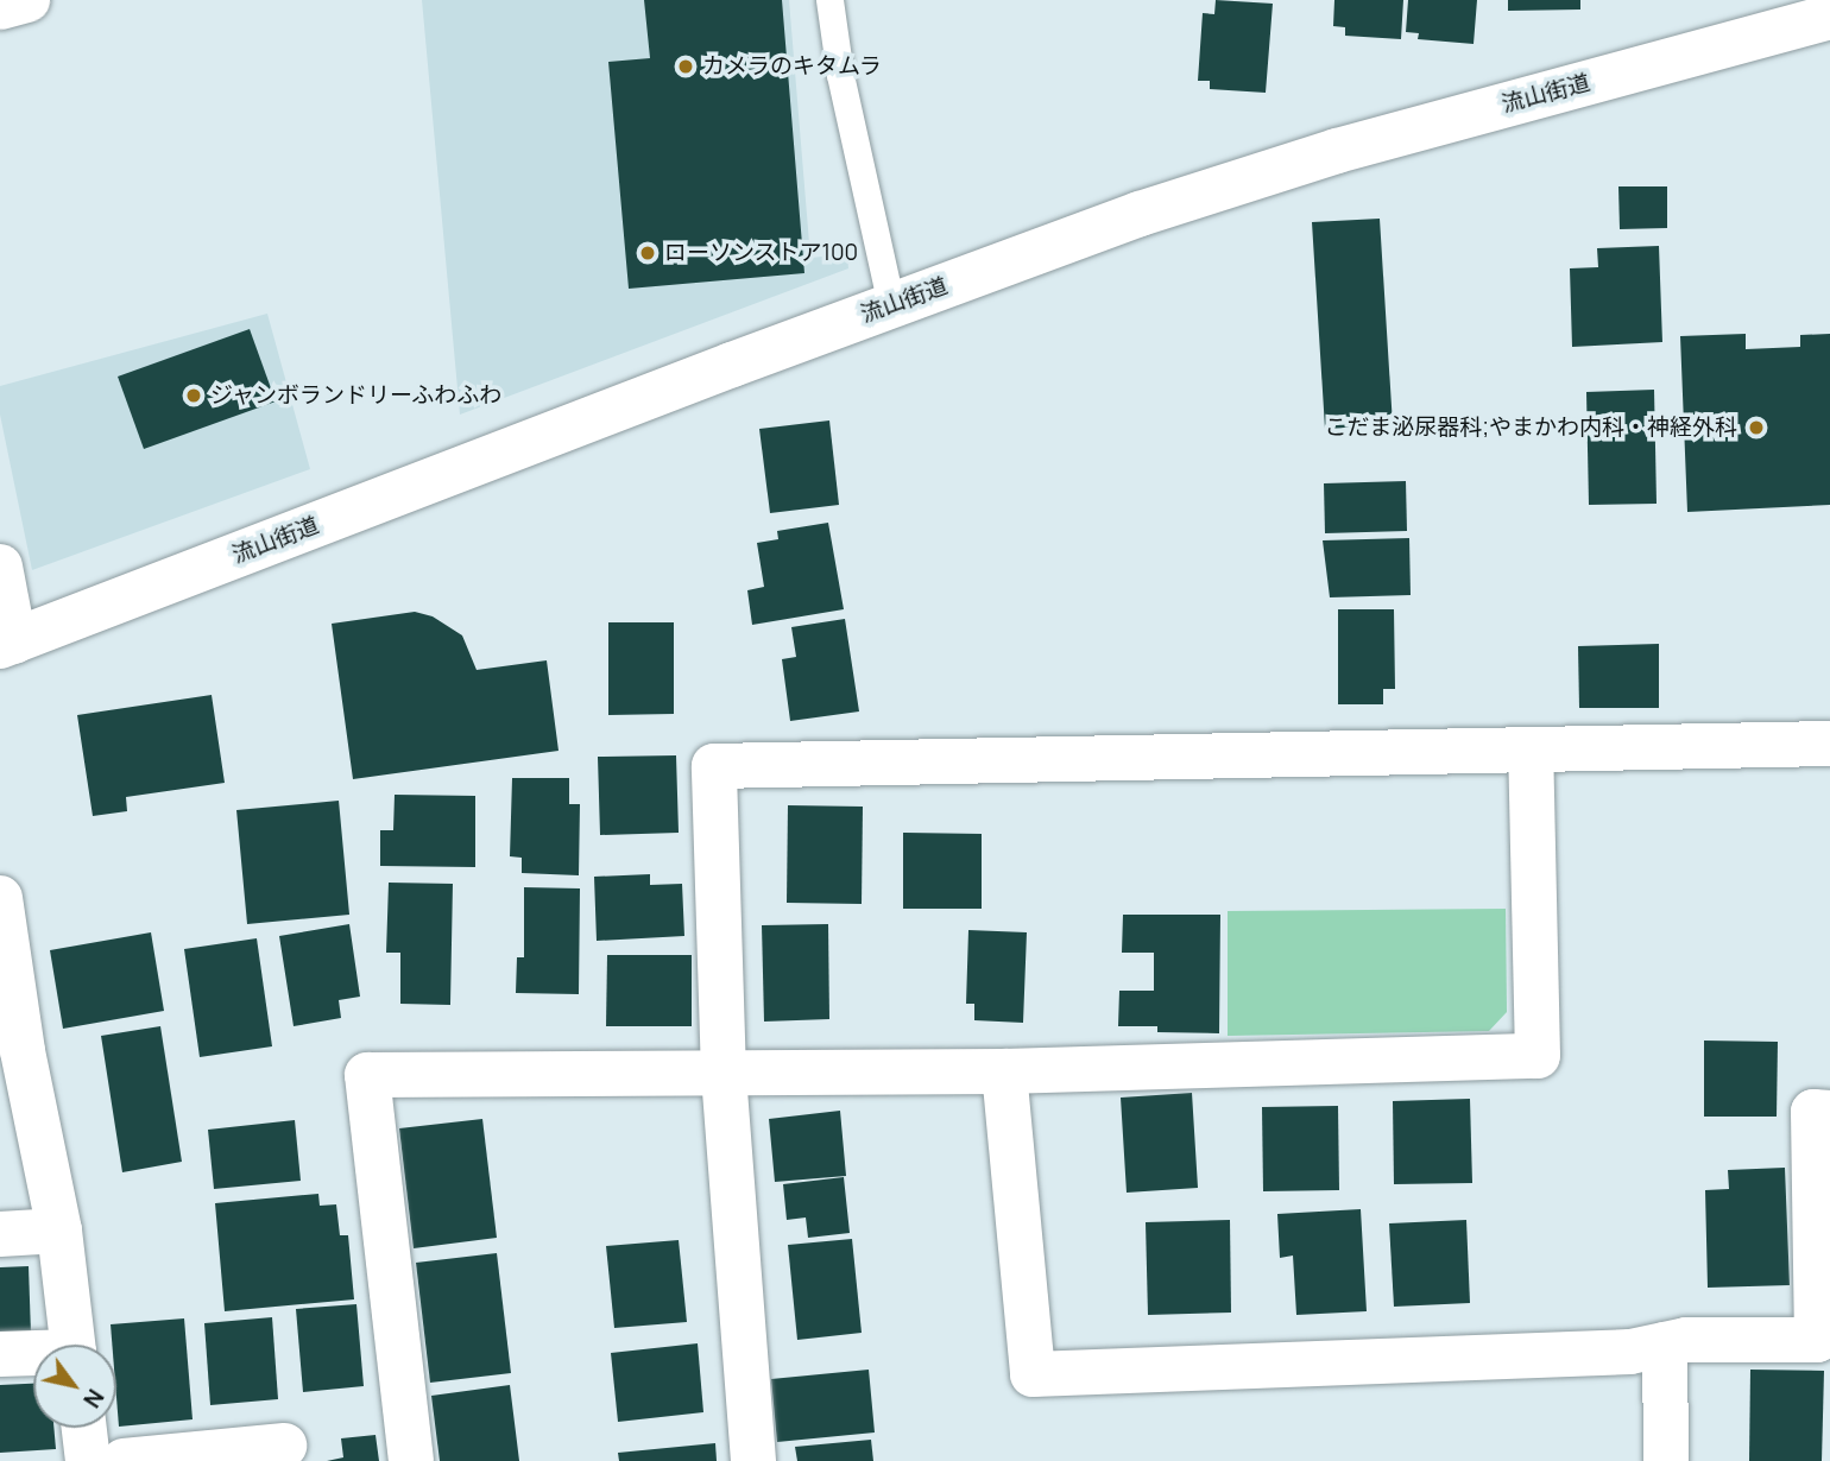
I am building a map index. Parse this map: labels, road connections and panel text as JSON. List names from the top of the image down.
{
  "streets": {
    "street": ["流山街道"]
  },
  "places": [
    "カメラのキタムラ",
    "ローソンストア100",
    "ジャンボランドリーふわふわ",
    "こだま泌尿器科;やまかわ内科・神経外科"
  ],
  "north": "bottom right"
}
